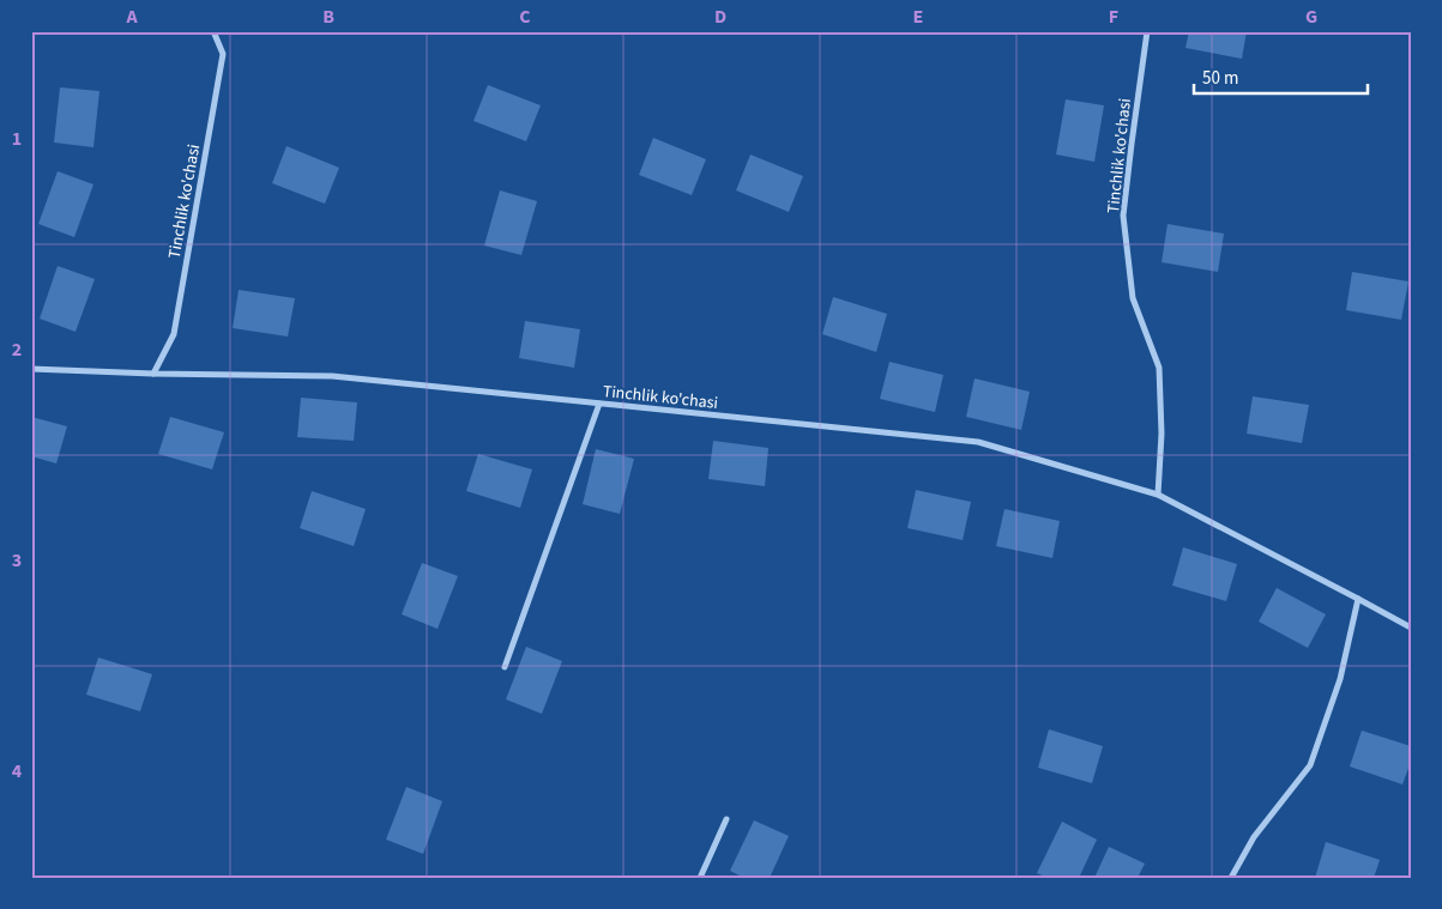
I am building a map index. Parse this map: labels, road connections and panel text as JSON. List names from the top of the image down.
{
  "streets": {
    "street": ["Tinchlik ko'chasi"]
  },
  "scale_bar": "50 m",
  "grid": {
    "columns": [
      "A",
      "B",
      "C",
      "D",
      "E",
      "F",
      "G"
    ],
    "rows": [
      "1",
      "2",
      "3",
      "4"
    ]
  }
}
